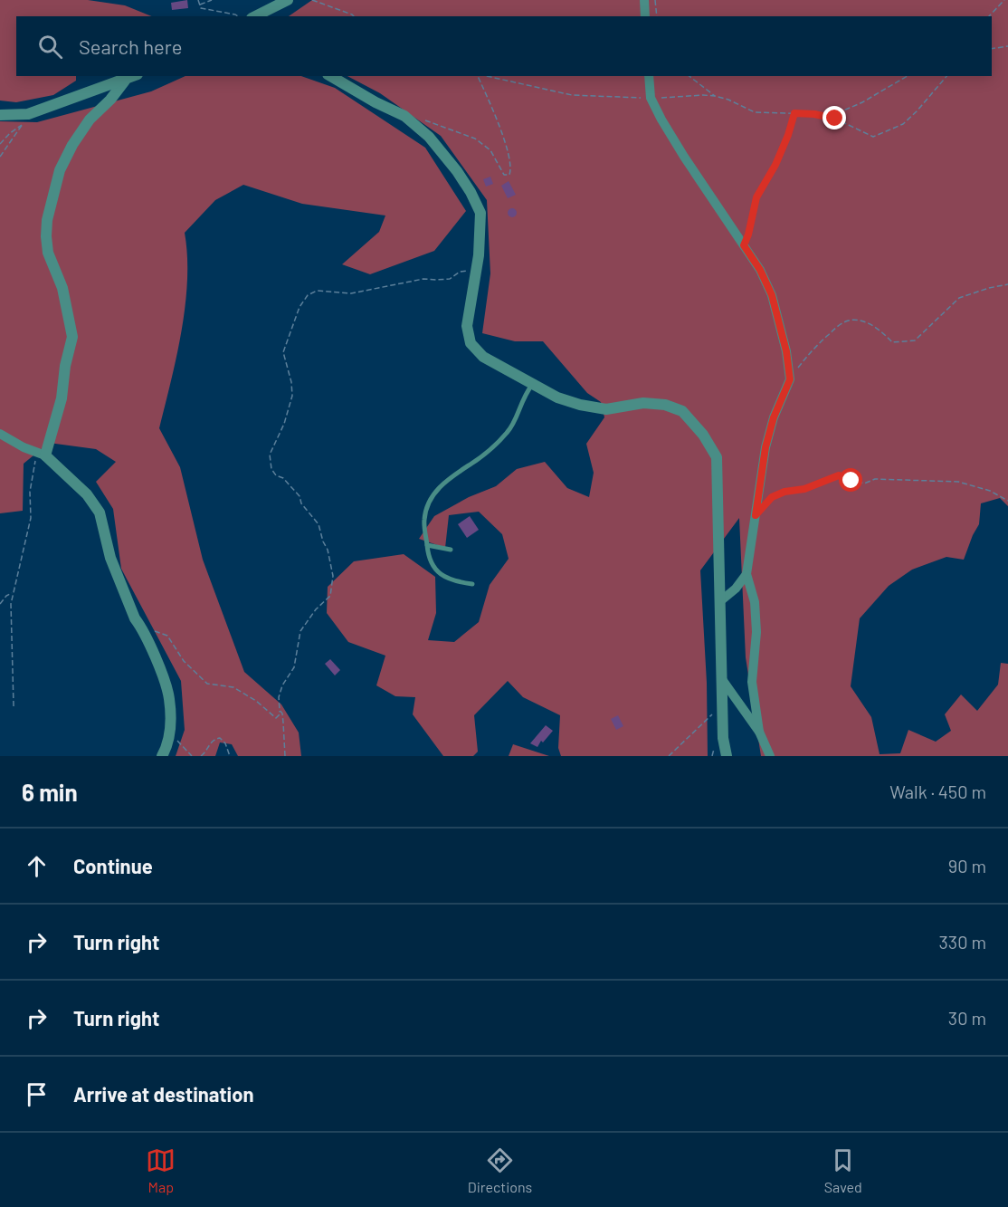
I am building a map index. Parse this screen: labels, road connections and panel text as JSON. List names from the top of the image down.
{
  "page": {
    "search": "Search here",
    "heading": ["6 min", "Walk · 450 m"],
    "list": [
      ["Continue", "90 m"],
      ["Turn right", "330 m"],
      ["Turn right", "30 m"],
      "Arrive at destination"
    ],
    "nav": ["Map", "Directions", "Saved"]
  }
}
